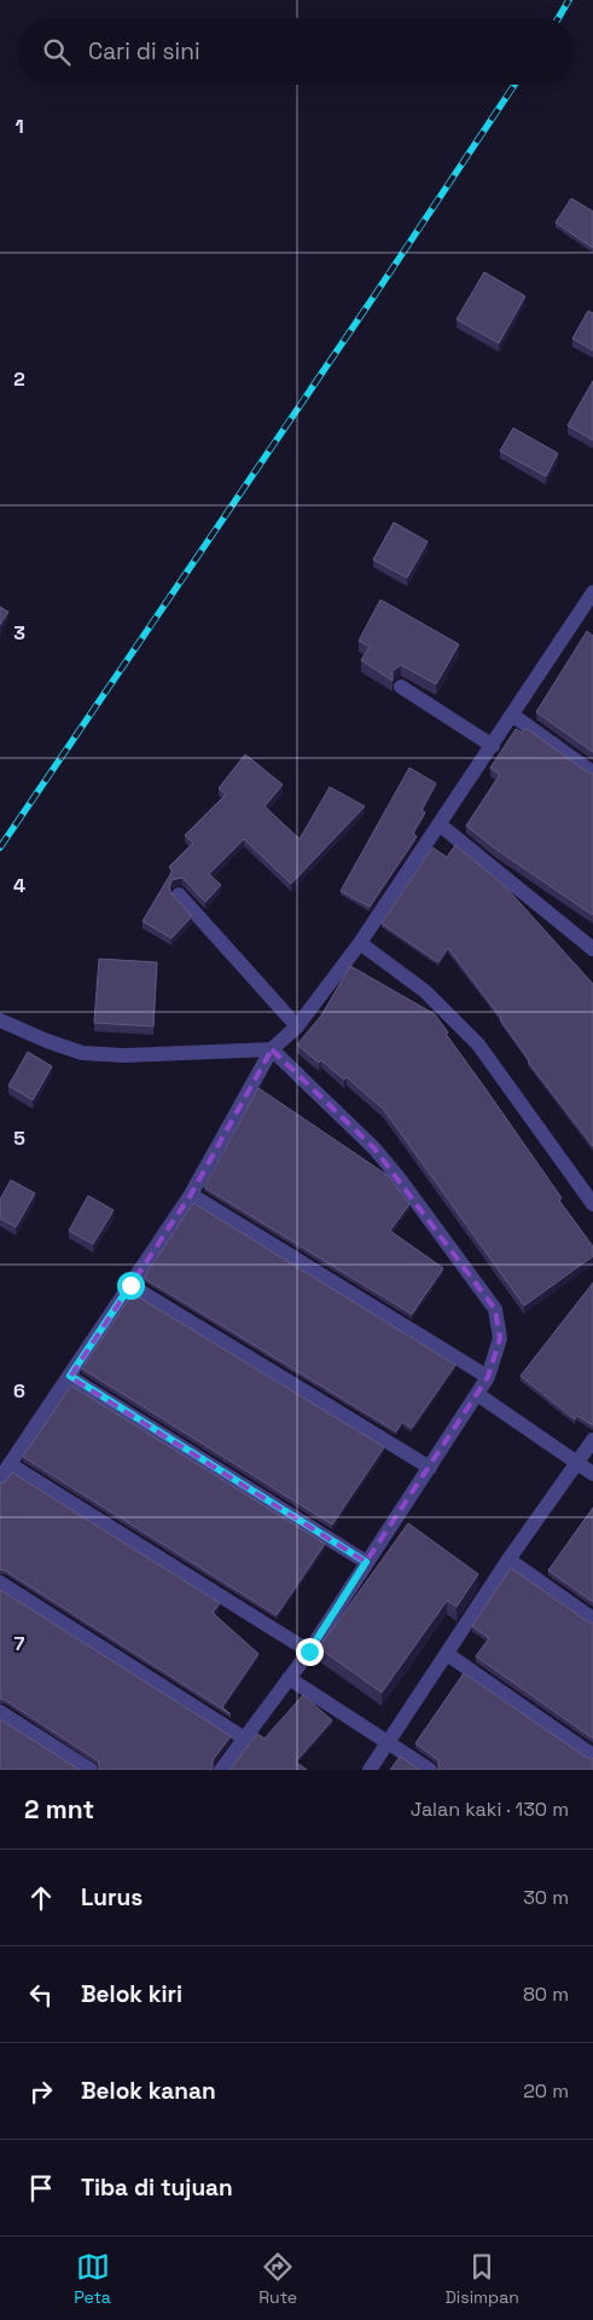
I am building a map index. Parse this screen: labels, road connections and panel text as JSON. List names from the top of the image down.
{
  "page": {
    "search": "Cari di sini",
    "heading": ["2 mnt", "Jalan kaki · 130 m"],
    "list": [
      ["Lurus", "30 m"],
      ["Belok kiri", "80 m"],
      ["Belok kanan", "20 m"],
      "Tiba di tujuan"
    ],
    "nav": ["Peta", "Rute", "Disimpan"]
  },
  "grid": {
    "rows": [
      "1",
      "2",
      "3",
      "4",
      "5",
      "6",
      "7"
    ]
  }
}
